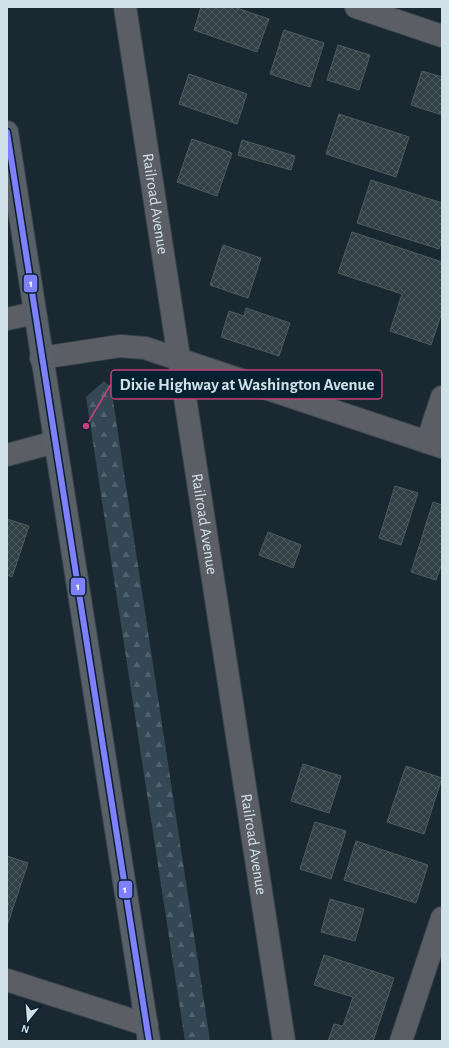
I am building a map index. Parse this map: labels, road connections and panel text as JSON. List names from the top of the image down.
{
  "streets": {
    "street": ["Railroad Avenue"]
  },
  "places": ["Dixie Highway at Washington Avenue"],
  "lines": ["transit line 1"],
  "north": "bottom"
}
